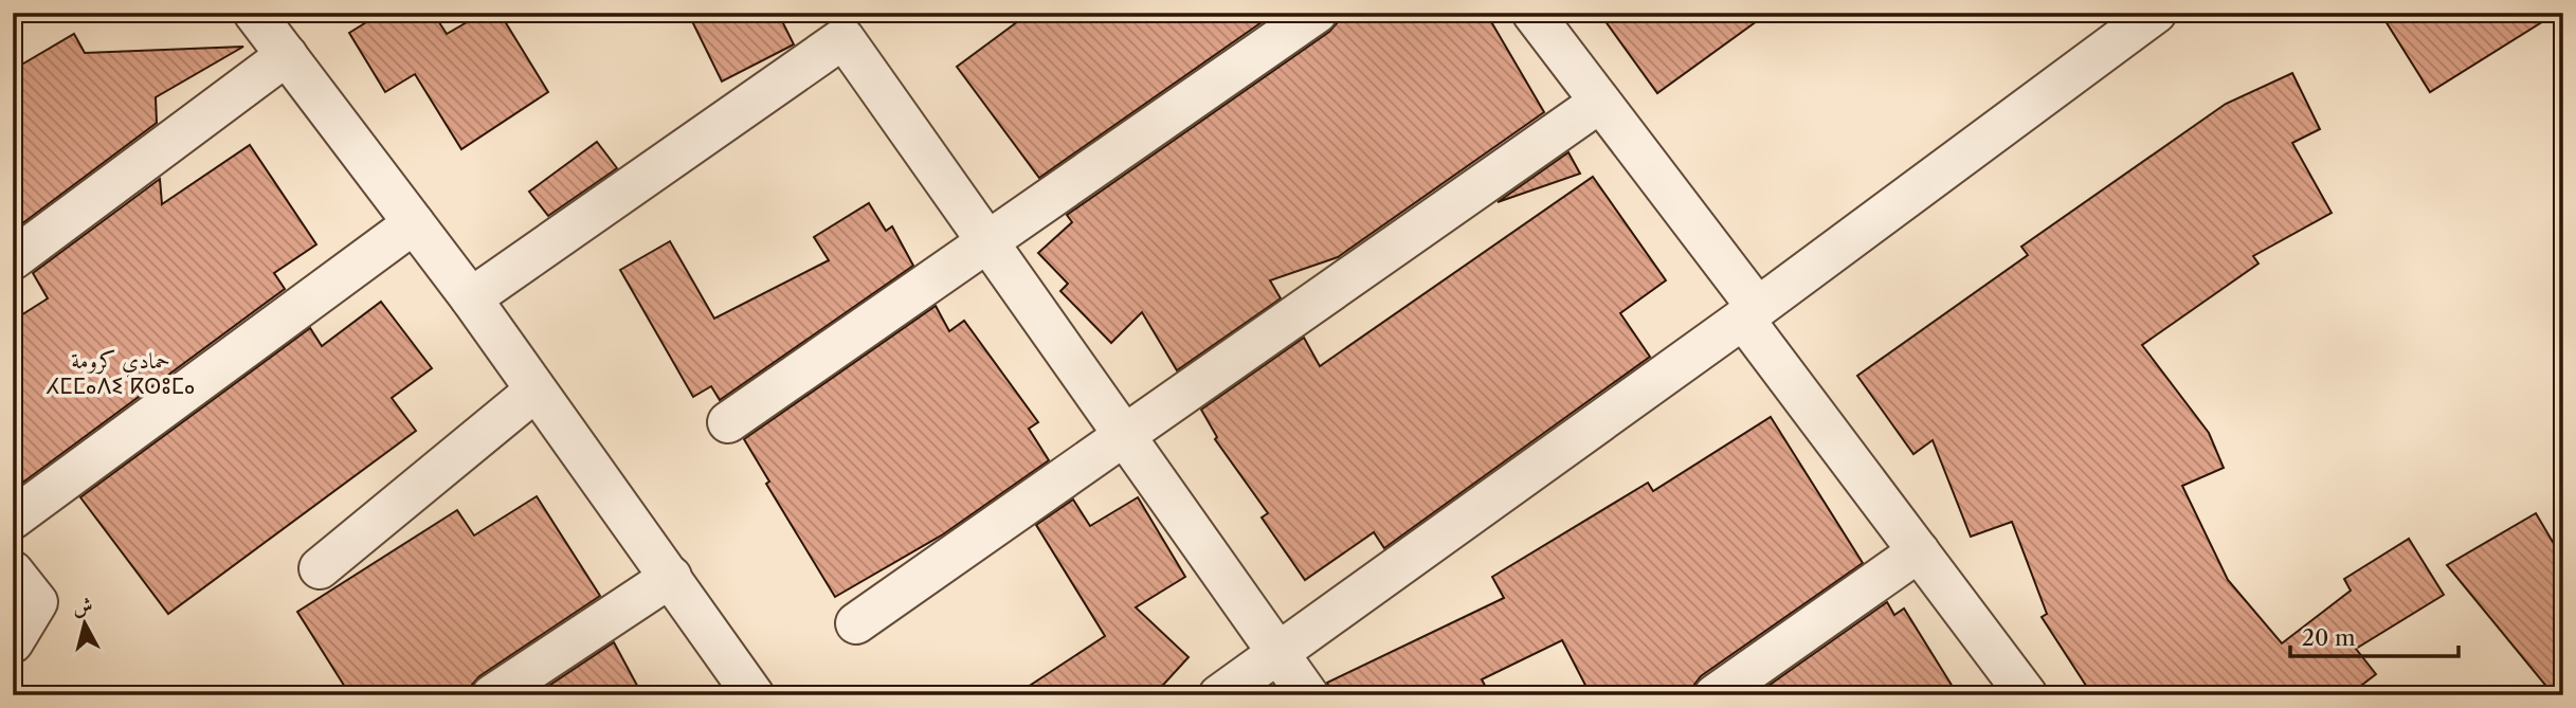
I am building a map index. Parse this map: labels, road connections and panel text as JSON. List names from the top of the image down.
{
  "districts": ["حمادي كرومة ⵃⵎⵎⴰⴷⵉ ⴽⵔⵓⵎⴰ"],
  "scale_bar": "20 m",
  "north": "top"
}
